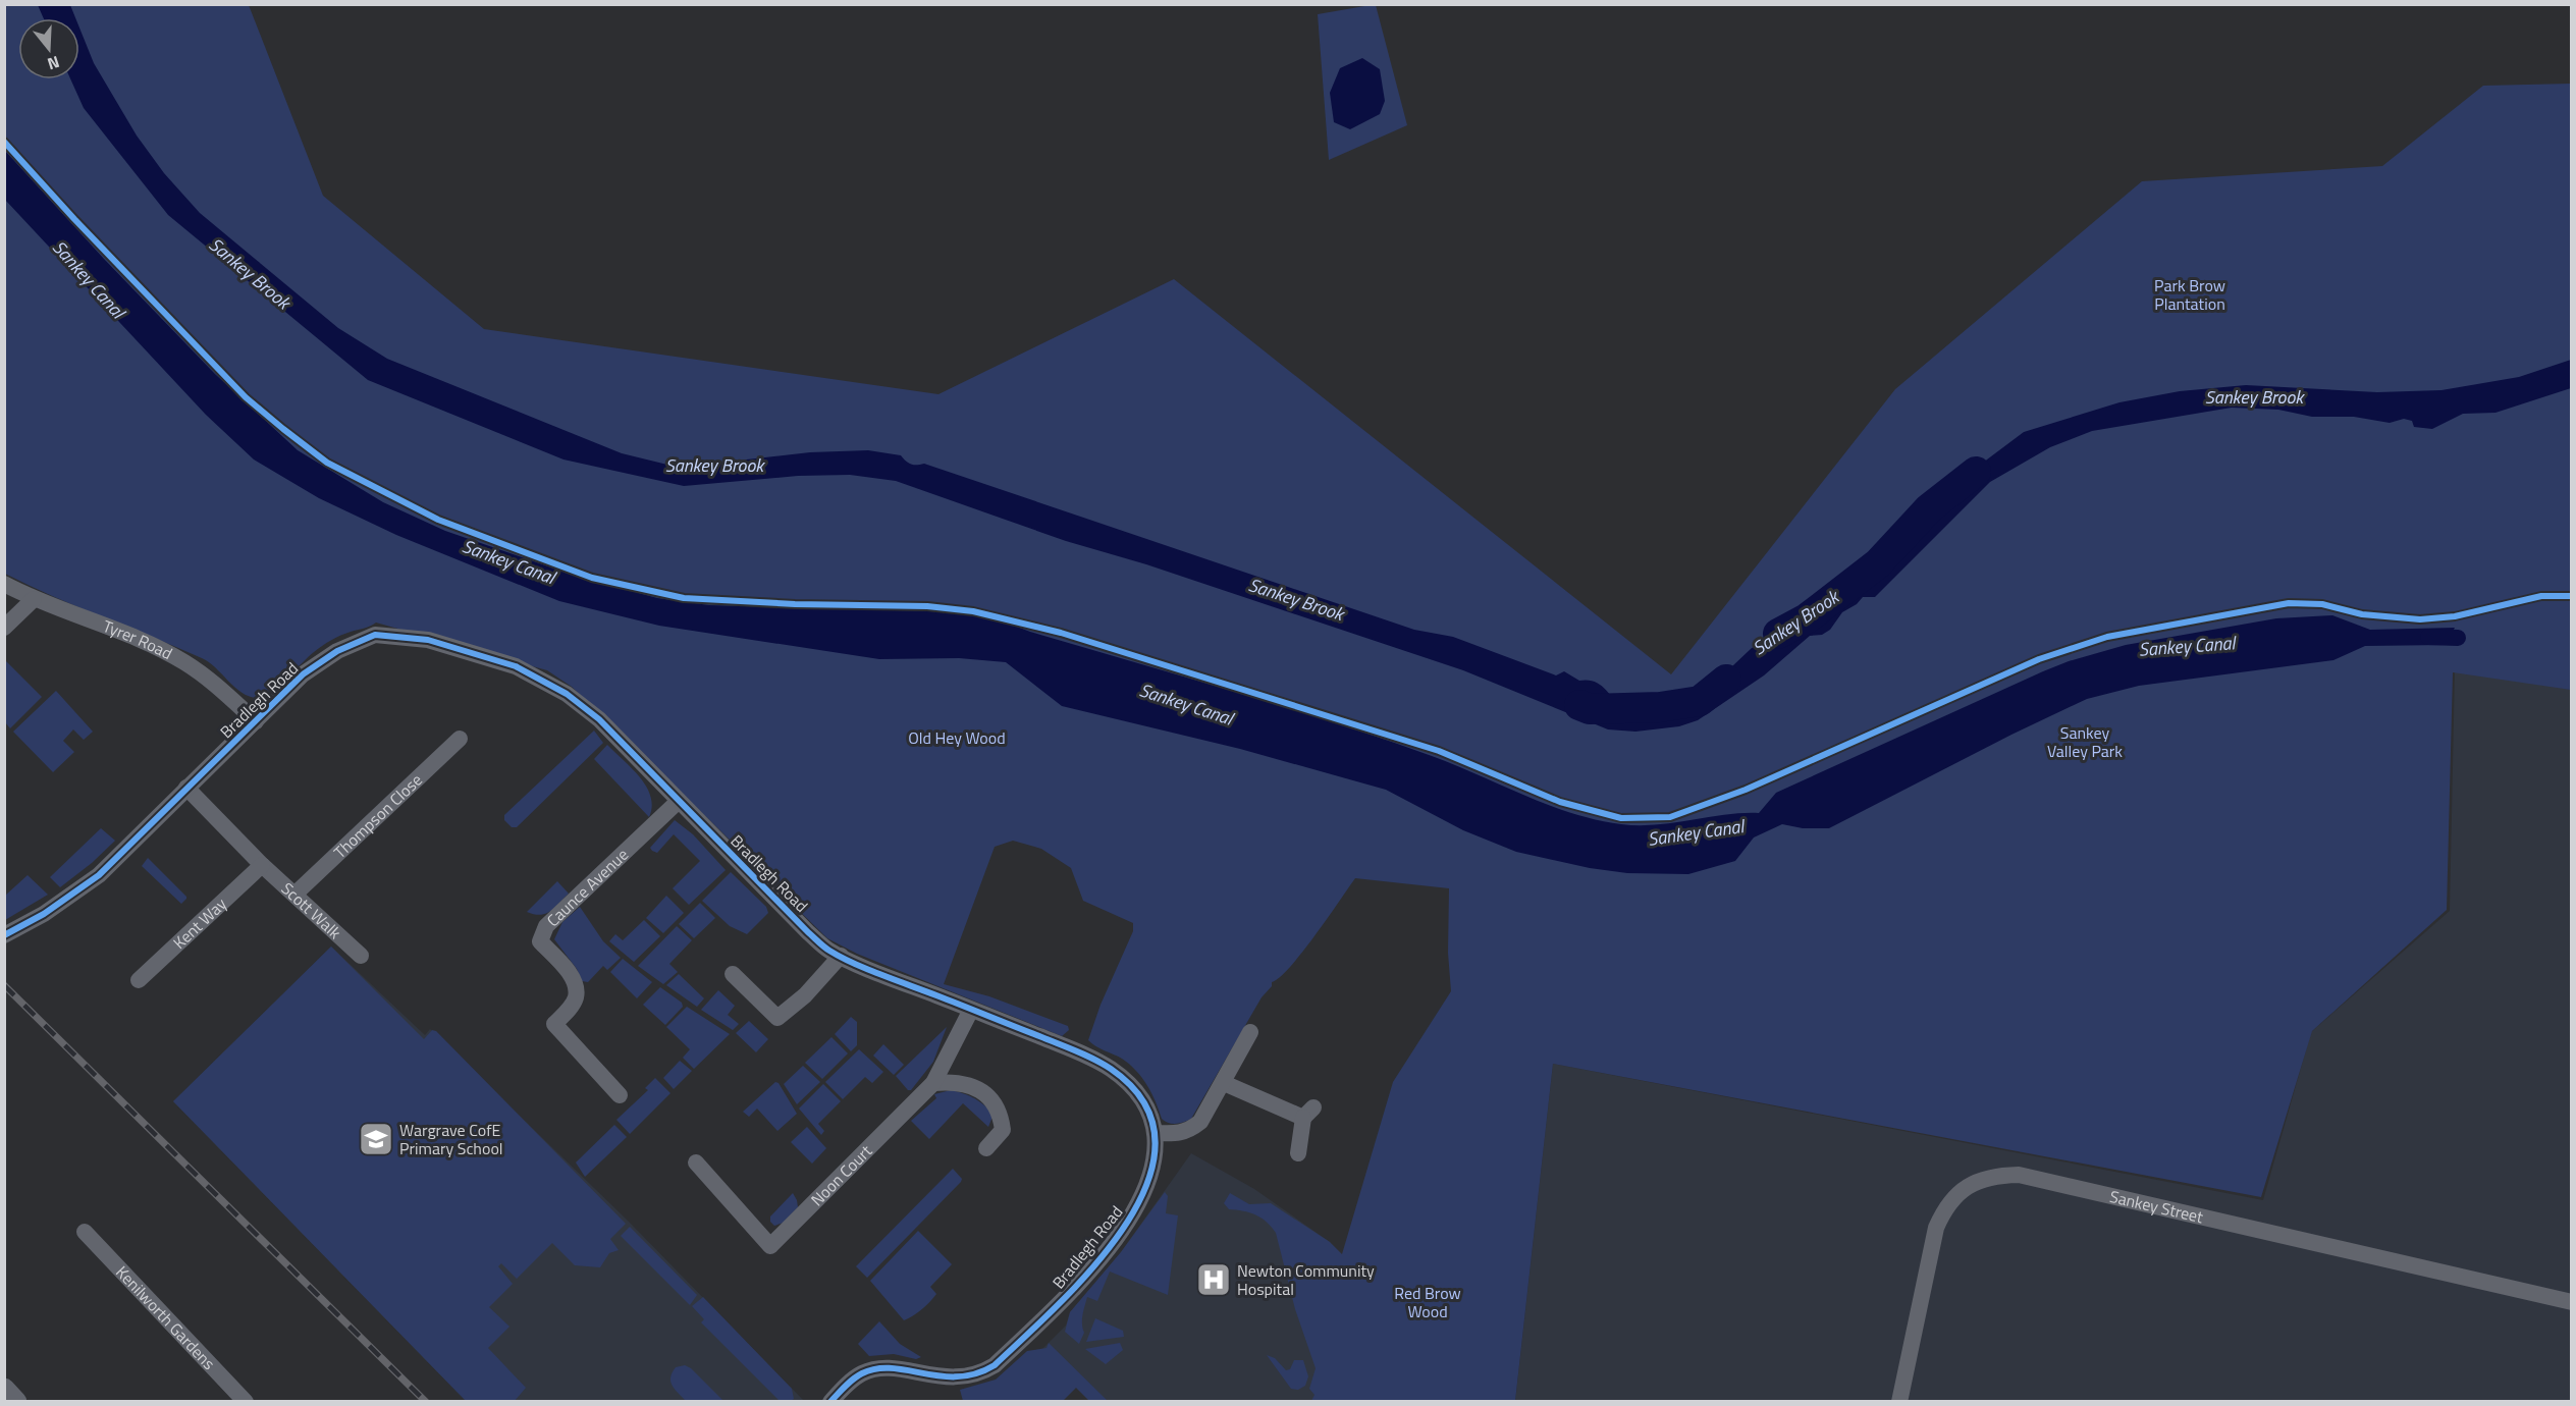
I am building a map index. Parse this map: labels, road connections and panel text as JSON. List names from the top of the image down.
{
  "streets": {
    "street": [
      "Tyrer Road",
      "Bradlegh Road",
      "Thompson Close",
      "Caunce Avenue",
      "Scott Walk",
      "Kent Way",
      "Noon Court",
      "Sankey Street",
      "Kenilworth Gardens"
    ]
  },
  "crossings": [
    ["Tyrer Road", "Bradlegh Road"],
    ["Bradlegh Road", "Caunce Avenue"],
    ["Bradlegh Road", "Scott Walk"],
    ["Bradlegh Road", "Noon Court"],
    ["Thompson Close", "Scott Walk"],
    ["Scott Walk", "Kent Way"]
  ],
  "water": ["Sankey Brook", "Sankey Canal"],
  "parks": [
    "Park Brow Plantation",
    "Sankey Valley Park",
    "Old Hey Wood",
    "Red Brow Wood"
  ],
  "places": {
    "school or university": ["Wargrave CofE Primary School"],
    "hospital": ["Newton Community Hospital"]
  },
  "north": "bottom"
}
